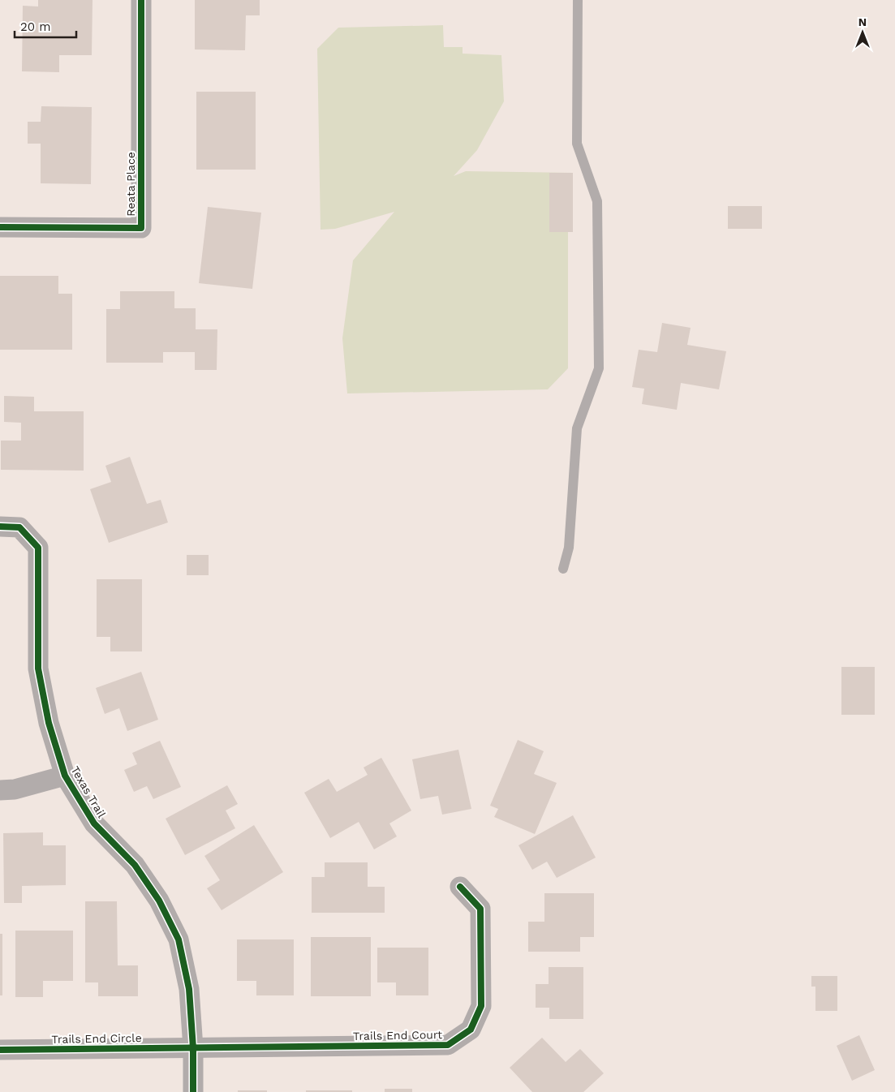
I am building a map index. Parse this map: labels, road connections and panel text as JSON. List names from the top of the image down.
{
  "streets": {
    "street": [
      "Reata Place",
      "Texas Trail",
      "Trails End Court",
      "Trails End Circle"
    ]
  },
  "crossings": [
    ["Texas Trail", "Trails End Court"],
    ["Texas Trail", "Trails End Circle"],
    ["Trails End Court", "Trails End Circle"]
  ],
  "scale_bar": "20 m",
  "north": "top"
}
